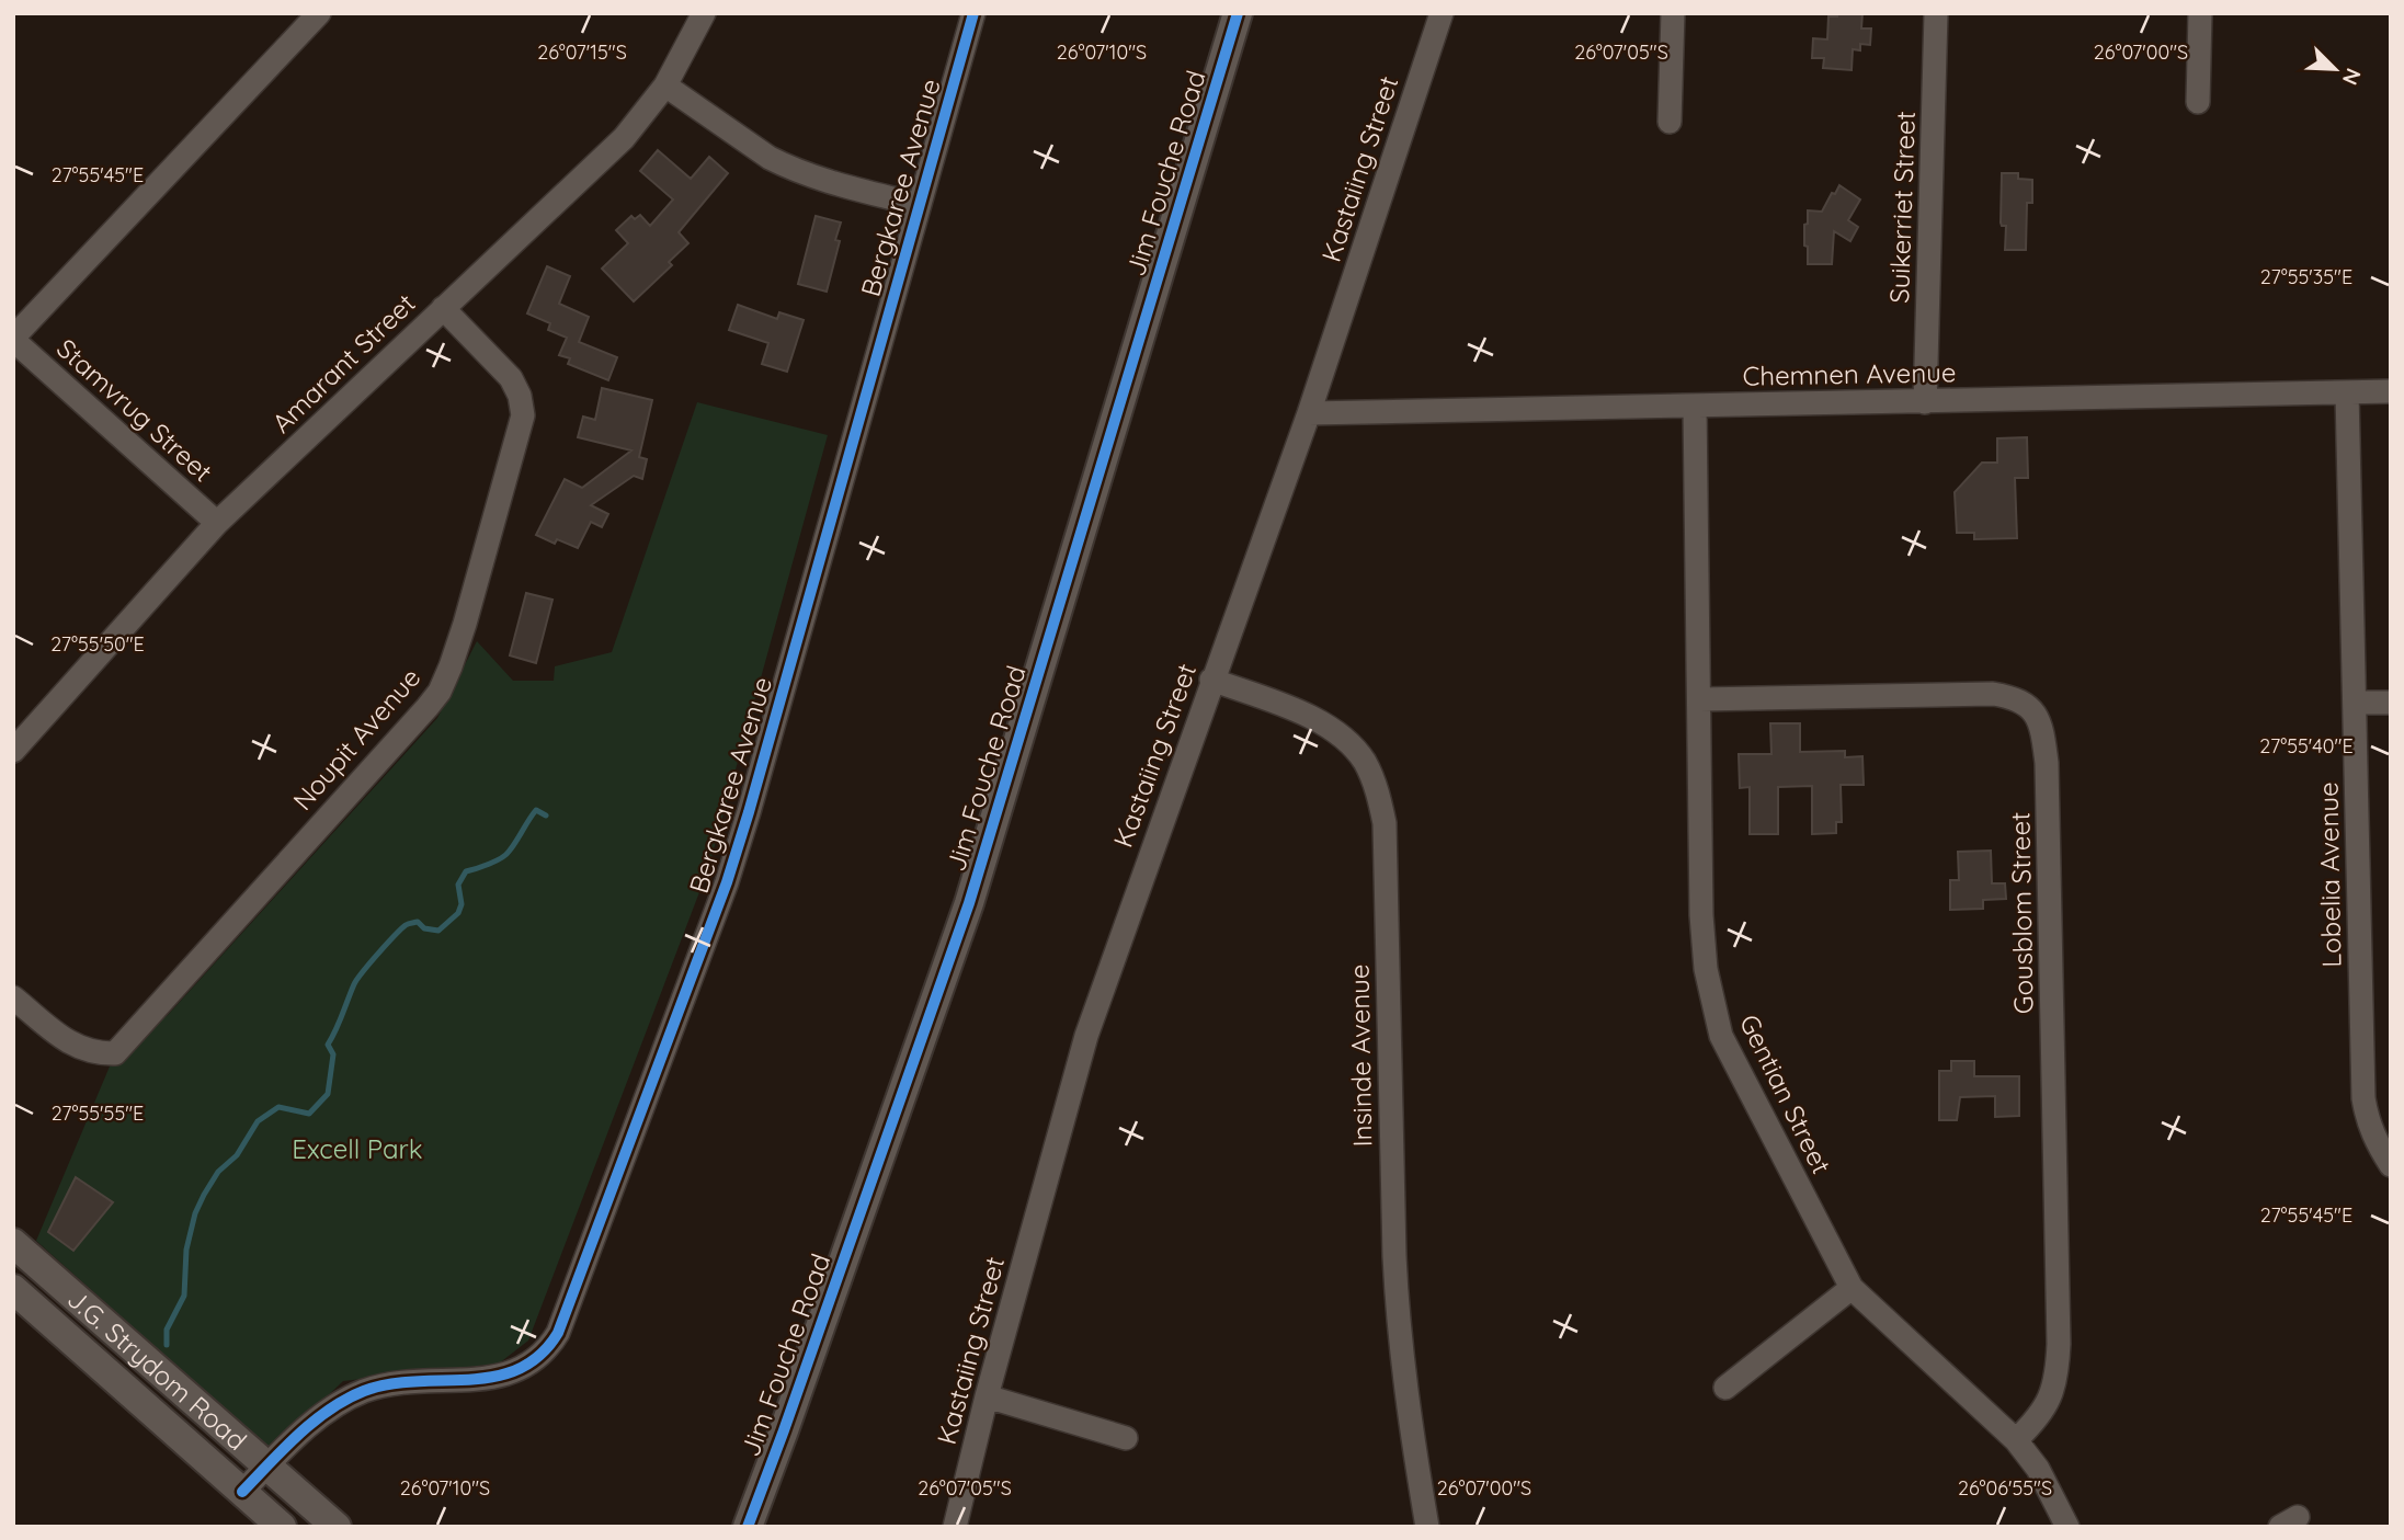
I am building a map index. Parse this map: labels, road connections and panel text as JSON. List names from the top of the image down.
{
  "streets": {
    "street": [
      "Kastaiing Street",
      "Jim Fouche Road",
      "Bergkaree Avenue",
      "Suikerriet Street",
      "Amarant Street",
      "Chemnen Avenue",
      "Stamvrug Street",
      "Noupit Avenue",
      "Lobelia Avenue",
      "Gousblom Street",
      "Insinde Avenue",
      "Gentian Street",
      "J.G. Strydom Road"
    ]
  },
  "crossings": [
    ["Kastaiing Street", "Chemnen Avenue"],
    ["Kastaiing Street", "Insinde Avenue"],
    ["Bergkaree Avenue", "J.G. Strydom Road"],
    ["Suikerriet Street", "Chemnen Avenue"],
    ["Amarant Street", "Stamvrug Street"],
    ["Amarant Street", "Noupit Avenue"],
    ["Chemnen Avenue", "Lobelia Avenue"],
    ["Chemnen Avenue", "Gentian Street"],
    ["Gousblom Street", "Gentian Street"]
  ],
  "parks": ["Excell Park"],
  "north": "bottom right",
  "coordinates": [
    "26°07'10\"S",
    "26°07'05\"S",
    "26°07'00\"S",
    "26°07'15\"S",
    "27°55'45\"E",
    "27°55'35\"E",
    "27°55'50\"E",
    "27°55'40\"E",
    "27°55'55\"E",
    "26°06'55\"S"
  ]
}
